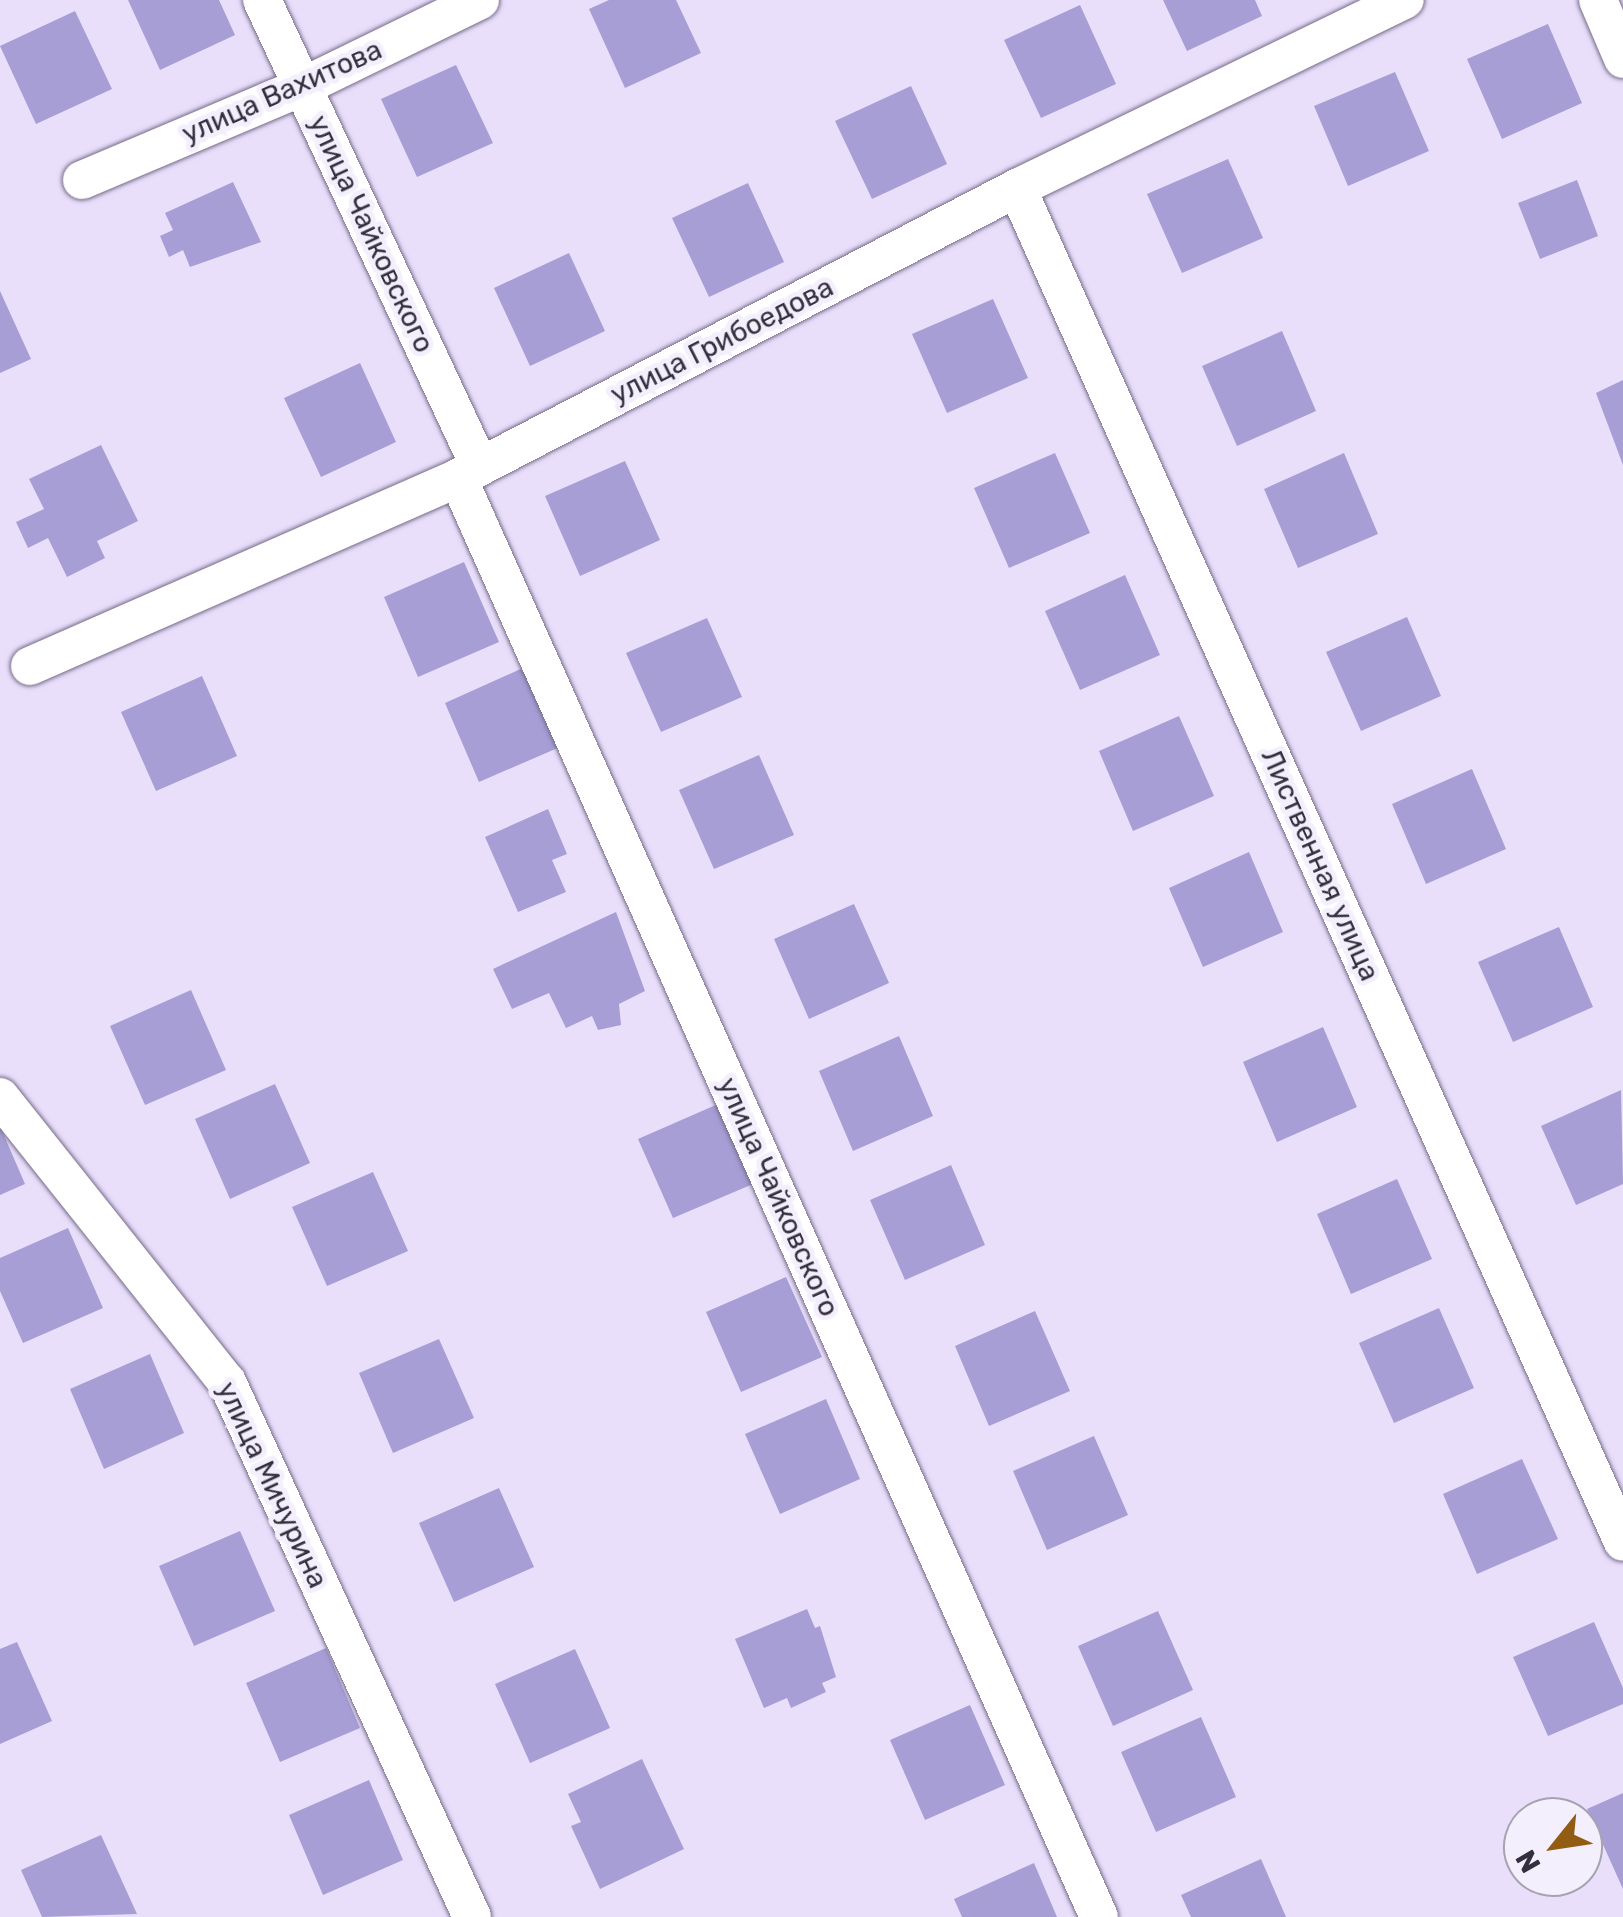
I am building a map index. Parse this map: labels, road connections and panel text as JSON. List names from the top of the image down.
{
  "streets": {
    "street": [
      "улица Вахитова",
      "улица Чайковского",
      "улица Грибоедова",
      "Лиственная улица",
      "улица Мичурина"
    ]
  },
  "crossings": [
    ["улица Вахитова", "улица Чайковского"],
    ["улица Чайковского", "улица Грибоедова"],
    ["улица Грибоедова", "Лиственная улица"]
  ],
  "north": "bottom left"
}
